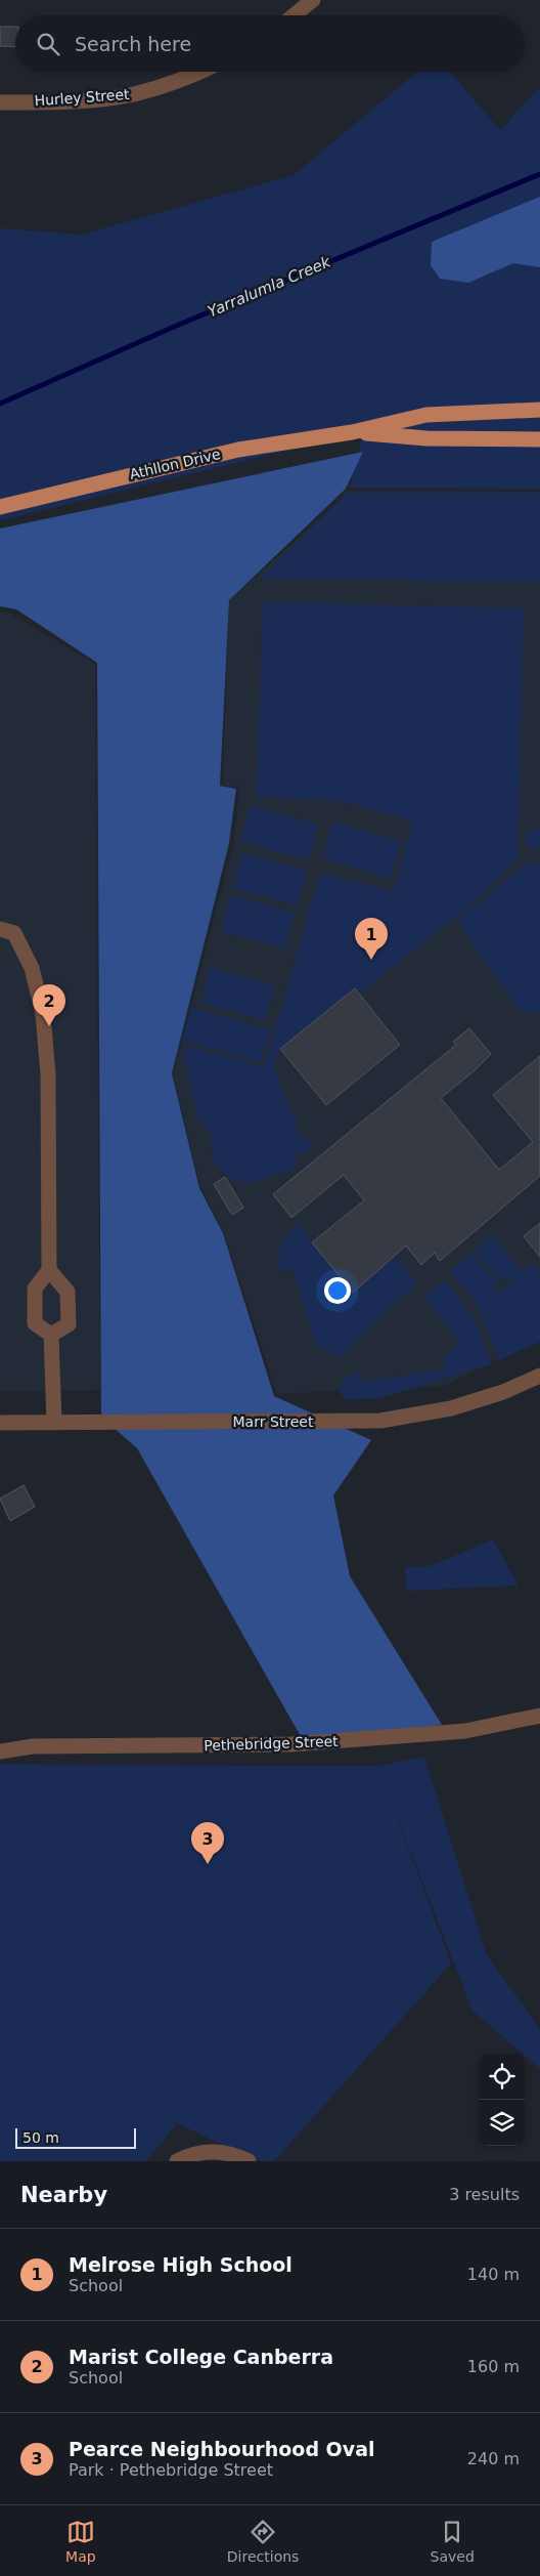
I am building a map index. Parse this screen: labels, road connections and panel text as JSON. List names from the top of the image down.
{
  "streets": {
    "main road": ["Athllon Drive"],
    "street": ["Hurley Street", "Marr Street", "Pethebridge Street"]
  },
  "water": ["Yarralumla Creek"],
  "scale_bar": "50 m",
  "page": {
    "search": "Search here",
    "pins": ["1", "2", "3"],
    "scale": "50 m",
    "heading": ["Nearby", "3 results"],
    "list": [
      {
        "mark": "1",
        "name": "Melrose High School",
        "note": "School",
        "value": "140 m"
      },
      {
        "mark": "2",
        "name": "Marist College Canberra",
        "note": "School",
        "value": "160 m"
      },
      {
        "mark": "3",
        "name": "Pearce Neighbourhood Oval",
        "note": "Park · Pethebridge Street",
        "value": "240 m"
      }
    ],
    "nav": ["Map", "Directions", "Saved"]
  }
}
